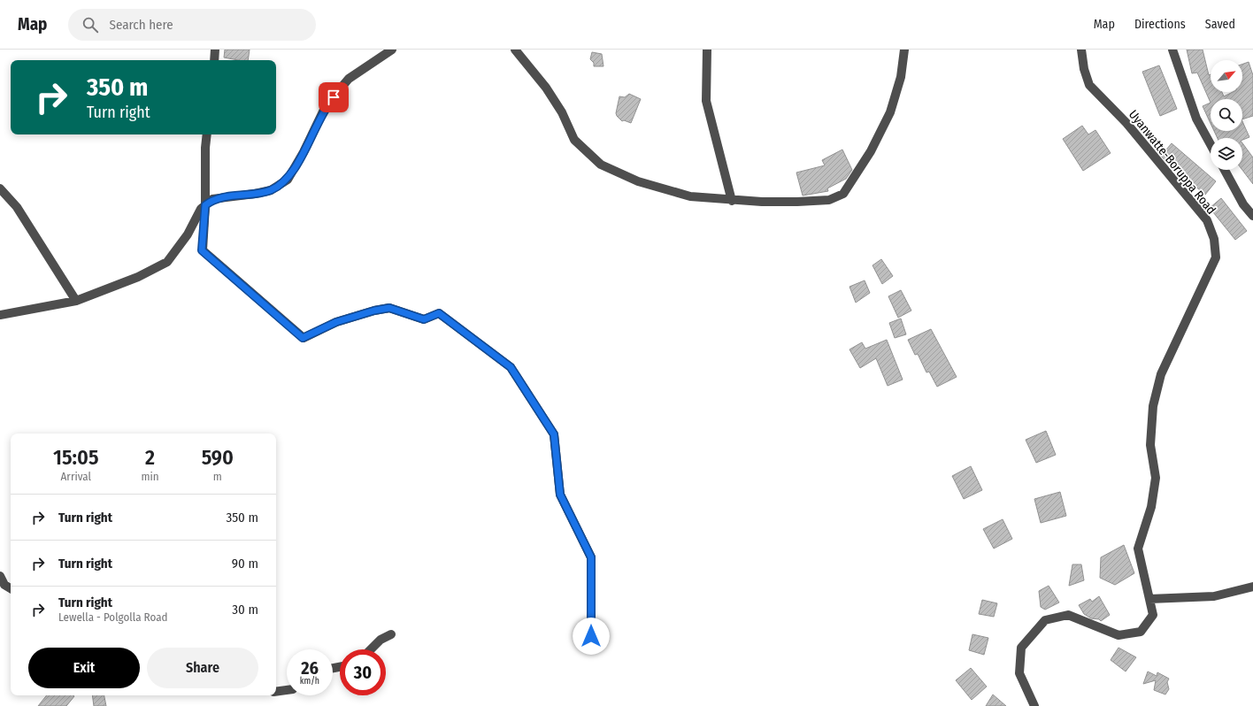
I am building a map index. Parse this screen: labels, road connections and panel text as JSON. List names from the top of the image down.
{
  "streets": {
    "street": ["Uyanwatte-Boruppa Road"]
  },
  "north": "top right",
  "page": {
    "header": "Map",
    "search": "Search here",
    "nav": ["Map", "Directions", "Saved"],
    "turn": ["350 m", "Turn right"],
    "eta": [
      "15:05",
      "Arrival",
      "2",
      "min",
      "590",
      "m"
    ],
    "list": [
      {
        "name": "Turn right",
        "value": "350 m"
      },
      {
        "name": "Turn right",
        "value": "90 m"
      },
      {
        "name": "Turn right",
        "note": "Lewella - Polgolla Road",
        "value": "30 m"
      }
    ],
    "buttons": ["Exit", "Share"],
    "speed": "26 km/h",
    "limit": "30"
  }
}
